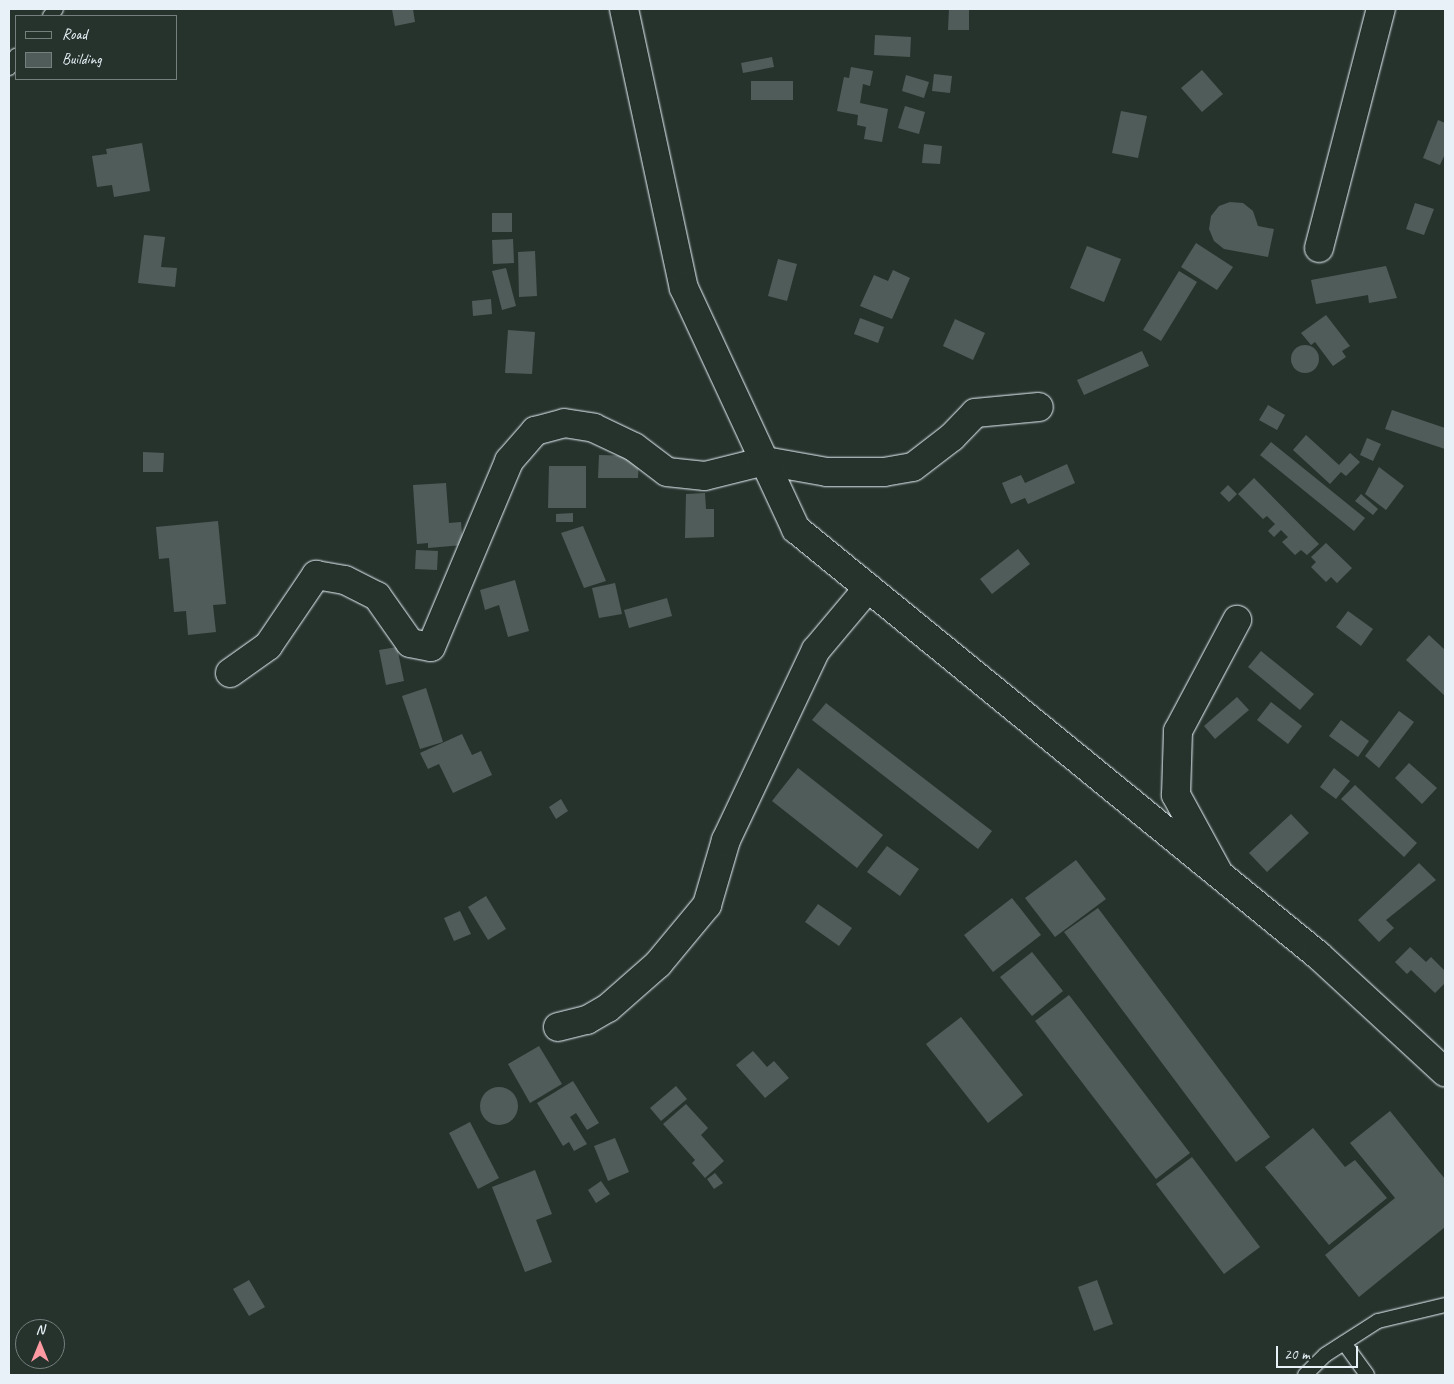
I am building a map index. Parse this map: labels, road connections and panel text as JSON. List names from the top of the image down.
{
  "legend": ["Road", "Building"],
  "scale_bar": "20 m",
  "north": "top"
}
